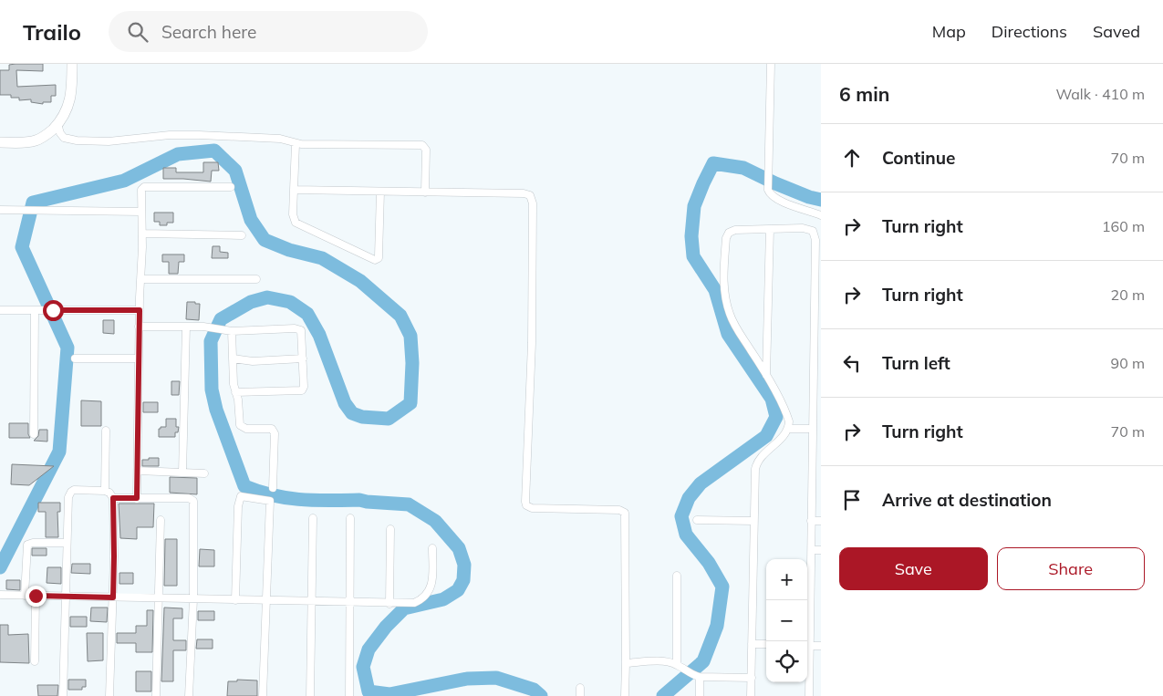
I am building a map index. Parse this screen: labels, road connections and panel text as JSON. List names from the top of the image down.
{
  "page": {
    "header": "Trailo",
    "search": "Search here",
    "nav": ["Map", "Directions", "Saved"],
    "heading": ["6 min", "Walk · 410 m"],
    "list": [
      ["Continue", "70 m"],
      ["Turn right", "160 m"],
      ["Turn right", "20 m"],
      ["Turn left", "90 m"],
      ["Turn right", "70 m"],
      "Arrive at destination"
    ],
    "buttons": ["Save", "Share"],
    "map_buttons": ["+", "−"]
  }
}
